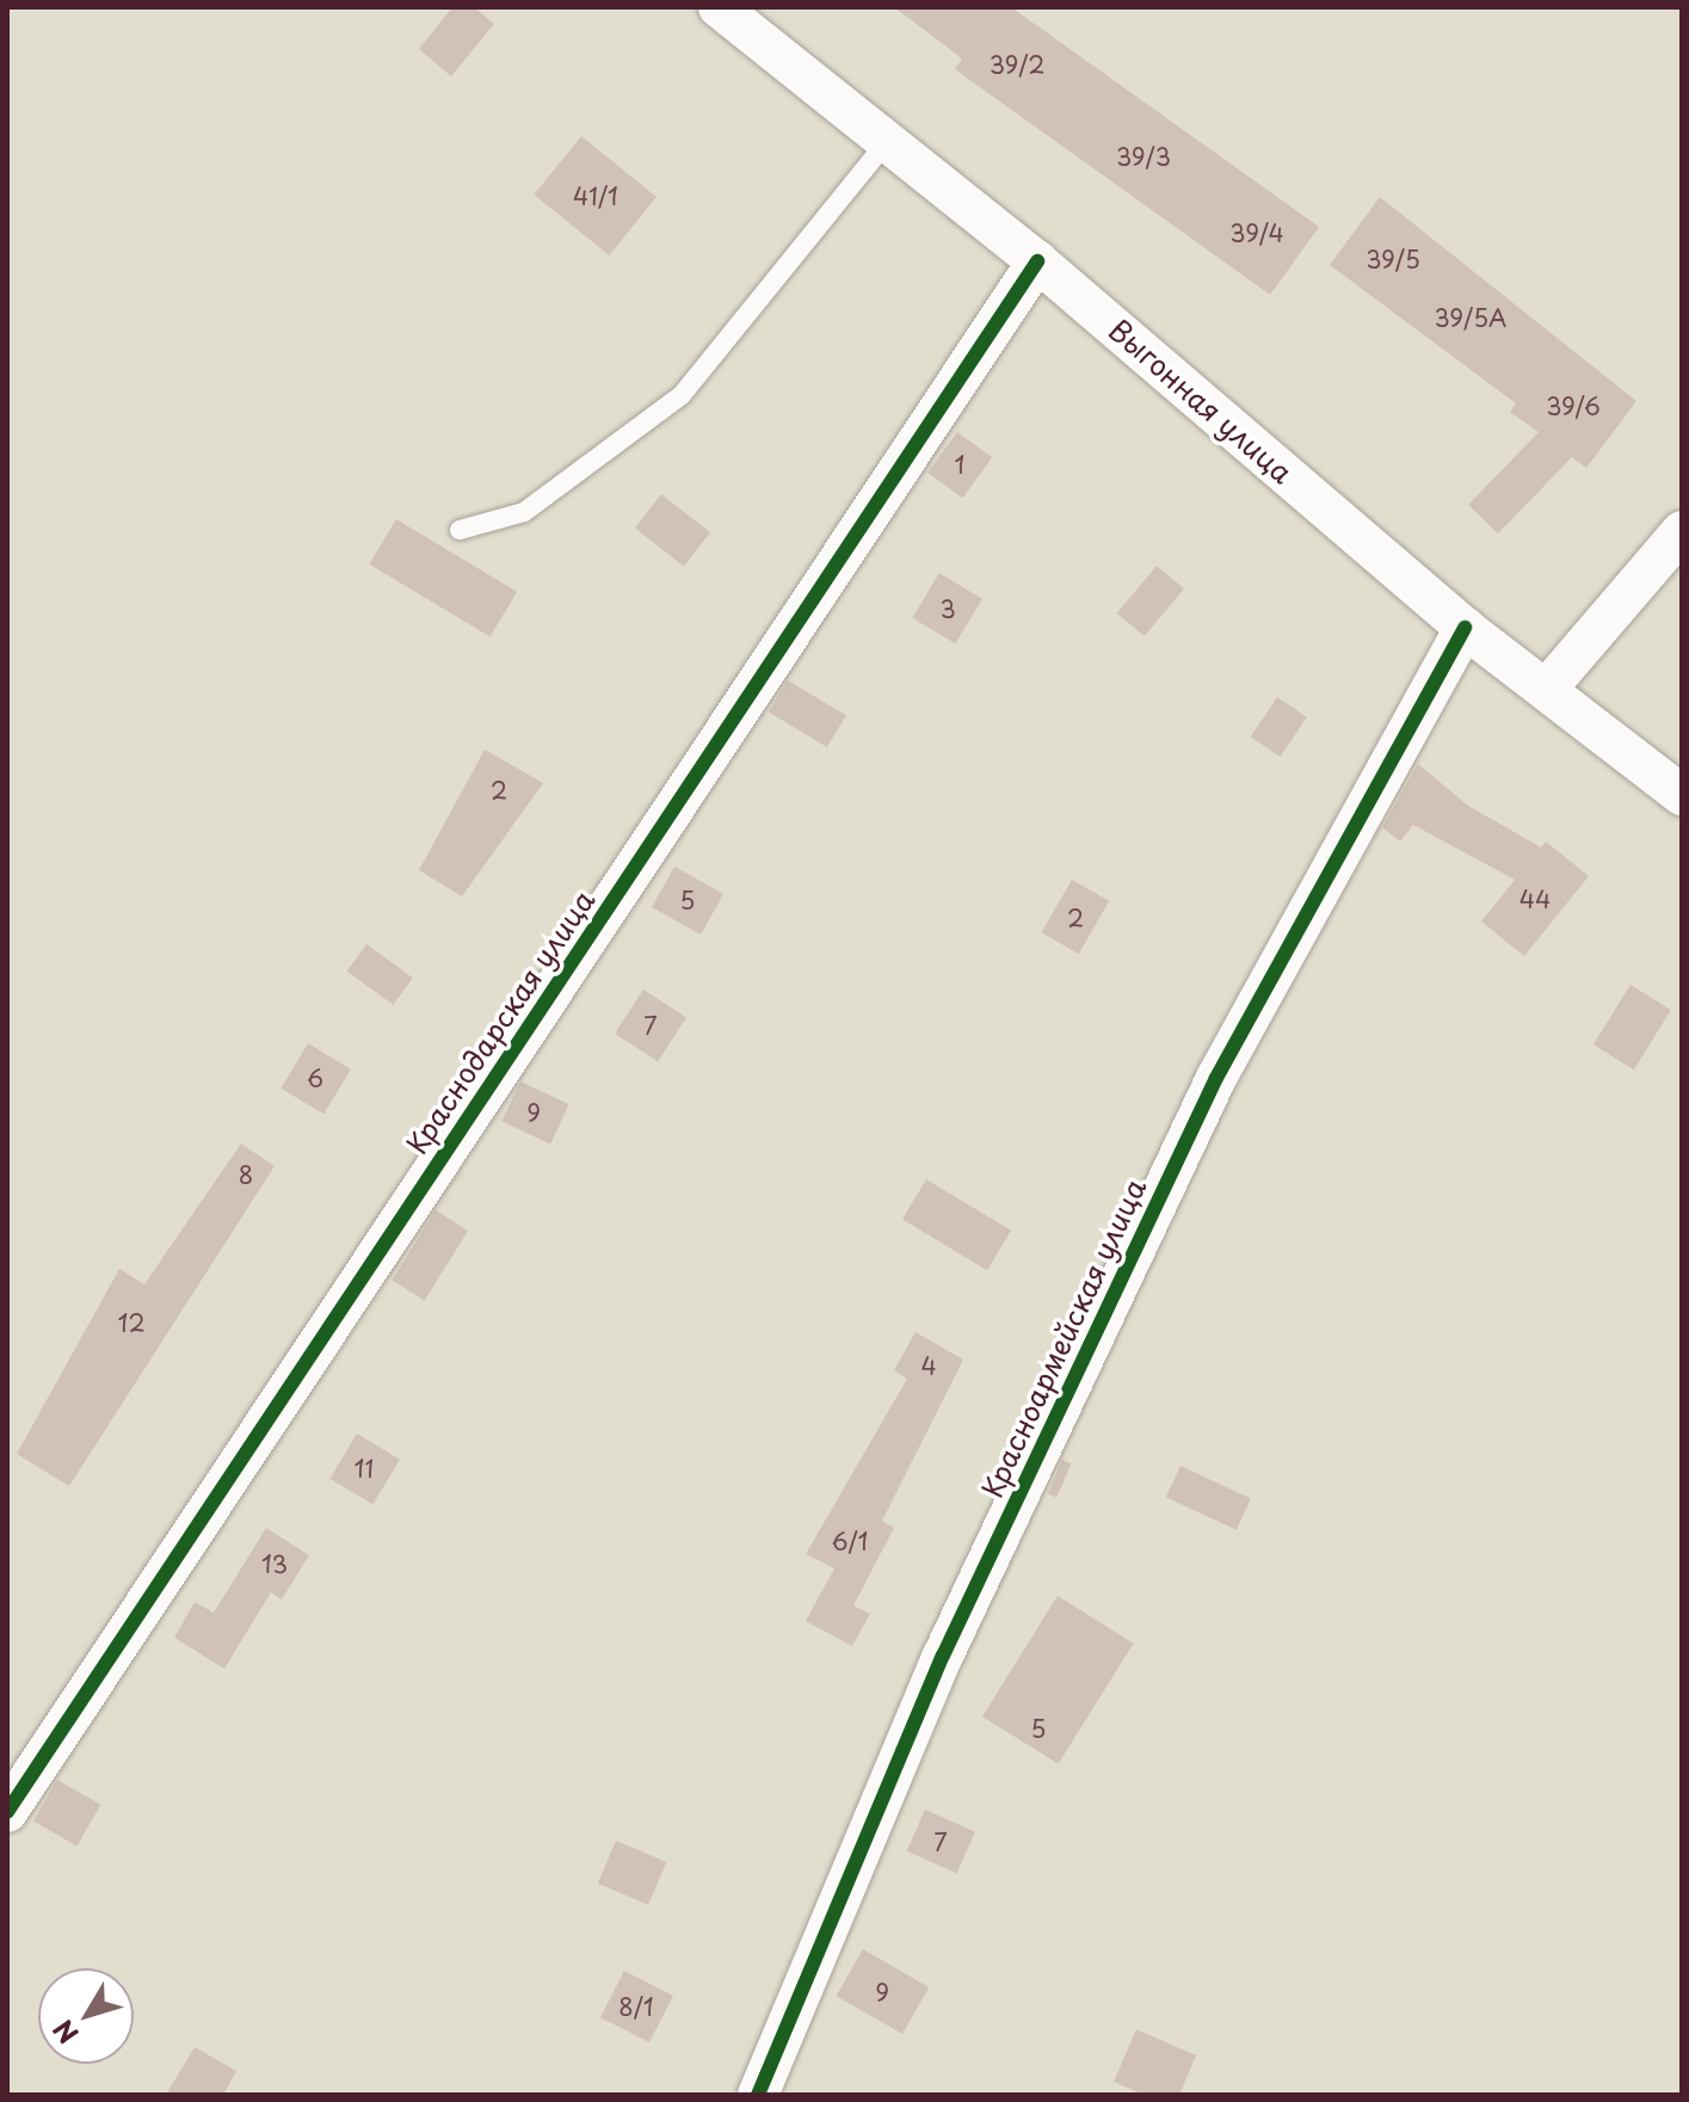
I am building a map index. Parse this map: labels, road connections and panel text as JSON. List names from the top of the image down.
{
  "streets": {
    "street": ["Выгонная улица", "Краснодарская улица", "Красноармейская улица"]
  },
  "crossings": [
    ["Выгонная улица", "Краснодарская улица"],
    ["Выгонная улица", "Красноармейская улица"]
  ],
  "house_numbers": [
    "39/2",
    "39/3",
    "41/1",
    "39/4",
    "39/5",
    "39/5А",
    "39/6",
    "1",
    "3",
    "2",
    "44",
    "5",
    "2",
    "7",
    "6",
    "9",
    "8",
    "12",
    "4",
    "11",
    "6/1",
    "13",
    "5",
    "7",
    "9",
    "8/1"
  ],
  "north": "bottom left"
}
